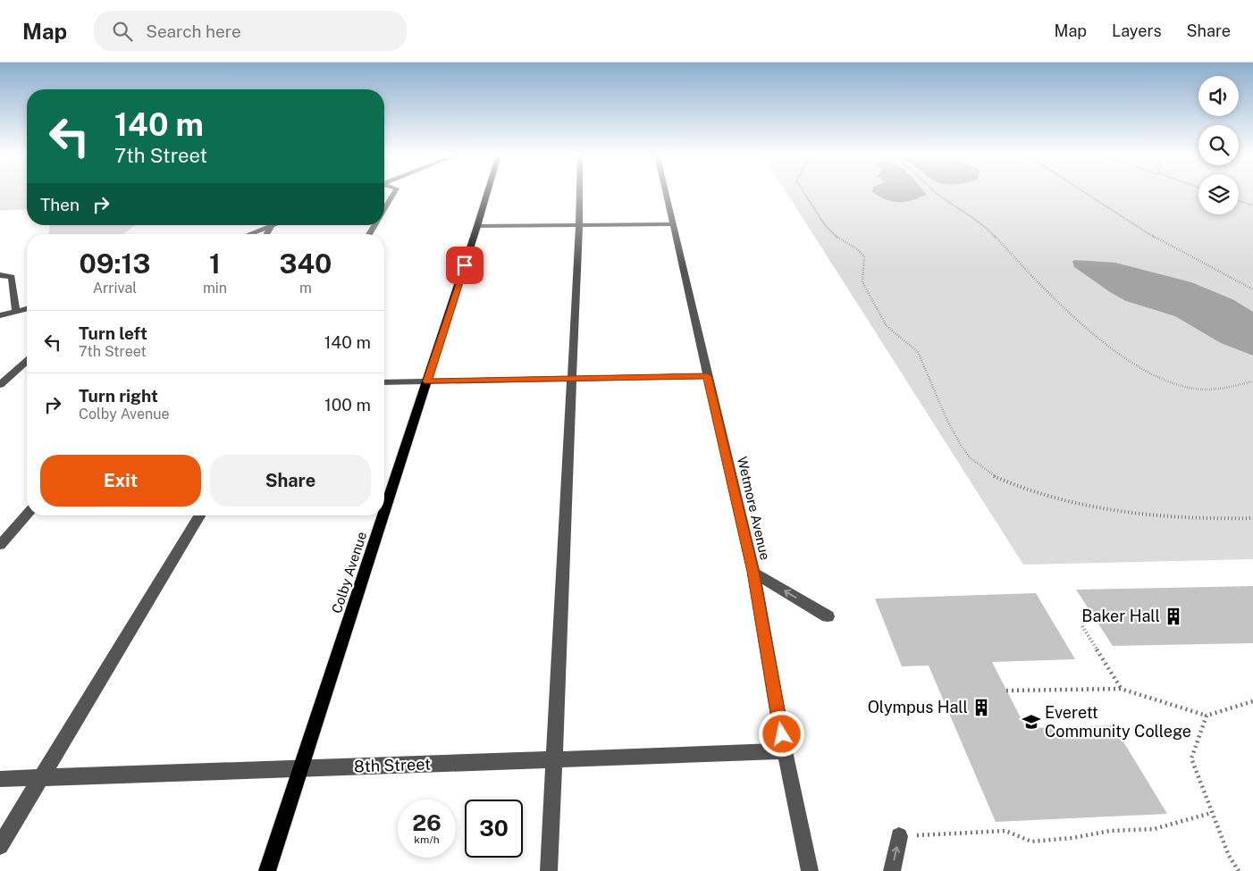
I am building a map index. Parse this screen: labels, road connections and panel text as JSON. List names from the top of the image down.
{
  "streets": {
    "main road": ["Colby Avenue"],
    "street": ["Wetmore Avenue", "8th Street"]
  },
  "crossings": [
    ["Wetmore Avenue", "8th Street"],
    ["Colby Avenue", "8th Street"]
  ],
  "places": {
    "building": ["Baker Hall", "Olympus Hall"],
    "school or university": ["Everett Community College"]
  },
  "page": {
    "header": "Map",
    "search": "Search here",
    "nav": ["Map", "Layers", "Share"],
    "turn": ["140 m", "7th Street"],
    "then": "Then",
    "eta": [
      "09:13",
      "Arrival",
      "1",
      "min",
      "340",
      "m"
    ],
    "list": [
      {
        "name": "Turn left",
        "note": "7th Street",
        "value": "140 m"
      },
      {
        "name": "Turn right",
        "note": "Colby Avenue",
        "value": "100 m"
      }
    ],
    "buttons": ["Exit", "Share"],
    "speed": "26 km/h",
    "limit": "30"
  }
}
